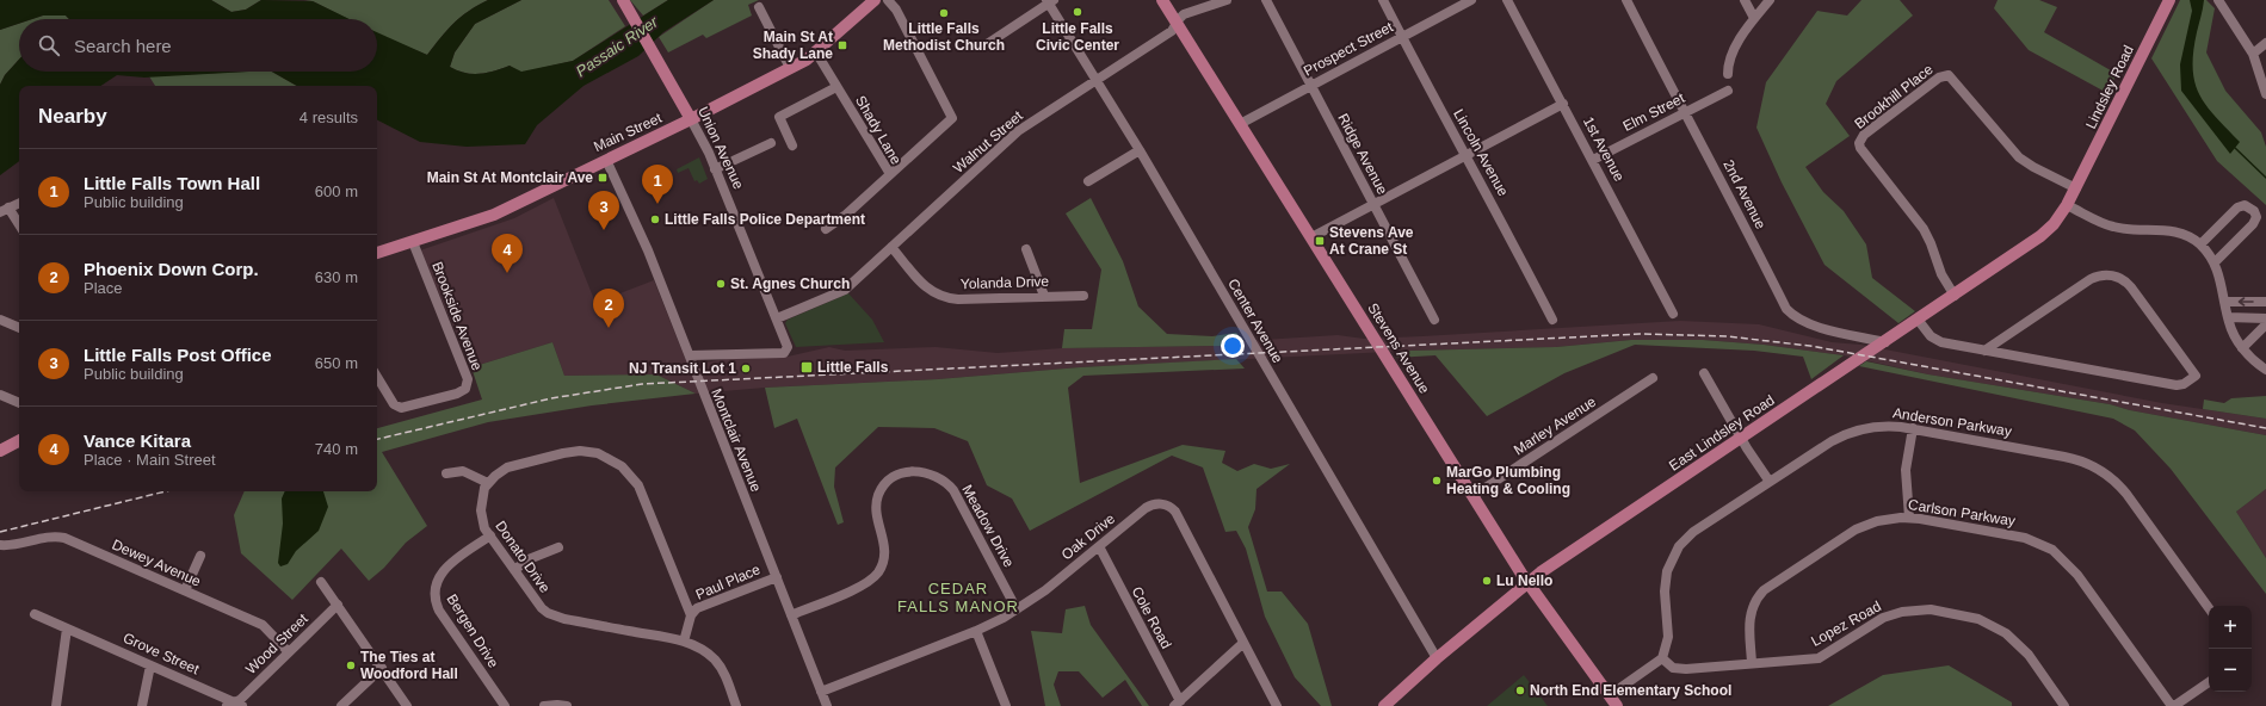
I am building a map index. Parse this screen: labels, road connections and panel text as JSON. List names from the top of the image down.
{
  "streets": {
    "main road": [
      "Lindsley Road",
      "Main Street",
      "Union Avenue",
      "Stevens Avenue",
      "East Lindsley Road"
    ],
    "street": [
      "Prospect Street",
      "Brookhill Place",
      "Elm Street",
      "Shady Lane",
      "Walnut Street",
      "1st Avenue",
      "Lincoln Avenue",
      "Ridge Avenue",
      "2nd Avenue",
      "Yolanda Drive",
      "Brookside Avenue",
      "Center Avenue",
      "Anderson Parkway",
      "Marley Avenue",
      "Montclair Avenue",
      "Carlson Parkway",
      "Meadow Drive",
      "Oak Drive",
      "Donato Drive",
      "Dewey Avenue",
      "Paul Place",
      "Cole Road",
      "Lopez Road",
      "Bergen Drive",
      "Wood Street",
      "Grove Street"
    ]
  },
  "crossings": [
    ["Prospect Street", "Lincoln Avenue"],
    ["Prospect Street", "Ridge Avenue"],
    ["Prospect Street", "Stevens Avenue"],
    ["Lindsley Road", "Brookhill Place"],
    ["Lindsley Road", "East Lindsley Road"],
    ["Brookhill Place", "East Lindsley Road"],
    ["Elm Street", "1st Avenue"],
    ["Elm Street", "2nd Avenue"],
    ["Shady Lane", "Main Street"],
    ["Main Street", "Union Avenue"],
    ["Main Street", "Brookside Avenue"],
    ["Main Street", "Montclair Avenue"],
    ["Walnut Street", "Union Avenue"],
    ["Walnut Street", "Yolanda Drive"],
    ["Walnut Street", "Center Avenue"],
    ["Walnut Street", "Stevens Avenue"],
    ["Union Avenue", "Montclair Avenue"],
    ["2nd Avenue", "East Lindsley Road"],
    ["Center Avenue", "East Lindsley Road"],
    ["Stevens Avenue", "Marley Avenue"],
    ["Stevens Avenue", "East Lindsley Road"],
    ["Anderson Parkway", "Lopez Road"],
    ["Montclair Avenue", "Meadow Drive"],
    ["Montclair Avenue", "Oak Drive"],
    ["Montclair Avenue", "Paul Place"],
    ["Carlson Parkway", "Lopez Road"],
    ["Meadow Drive", "Oak Drive"],
    ["Oak Drive", "Cole Road"],
    ["Donato Drive", "Bergen Drive"],
    ["Dewey Avenue", "Wood Street"],
    ["Wood Street", "Grove Street"]
  ],
  "districts": ["CEDAR FALLS MANOR"],
  "water": ["Passaic River"],
  "places": {
    "other": [
      "Little Falls Civic Center",
      "Little Falls Methodist Church",
      "Little Falls Police Department",
      "St. Agnes Church",
      "NJ Transit Lot 1",
      "MarGo Plumbing Heating & Cooling",
      "Lu Nello",
      "The Ties at Woodford Hall",
      "North End Elementary School"
    ],
    "transit": [
      "Main St At Shady Lane",
      "Main St At Montclair Ave",
      "Stevens Ave At Crane St",
      "Little Falls"
    ]
  },
  "page": {
    "search": "Search here",
    "heading": ["Nearby", "4 results"],
    "list": [
      {
        "mark": "1",
        "name": "Little Falls Town Hall",
        "note": "Public building",
        "value": "600 m"
      },
      {
        "mark": "2",
        "name": "Phoenix Down Corp.",
        "note": "Place",
        "value": "630 m"
      },
      {
        "mark": "3",
        "name": "Little Falls Post Office",
        "note": "Public building",
        "value": "650 m"
      },
      {
        "mark": "4",
        "name": "Vance Kitara",
        "note": "Place · Main Street",
        "value": "740 m"
      }
    ],
    "pins": [
      "1",
      "3",
      "4",
      "2"
    ],
    "map_buttons": ["+", "−"]
  }
}
